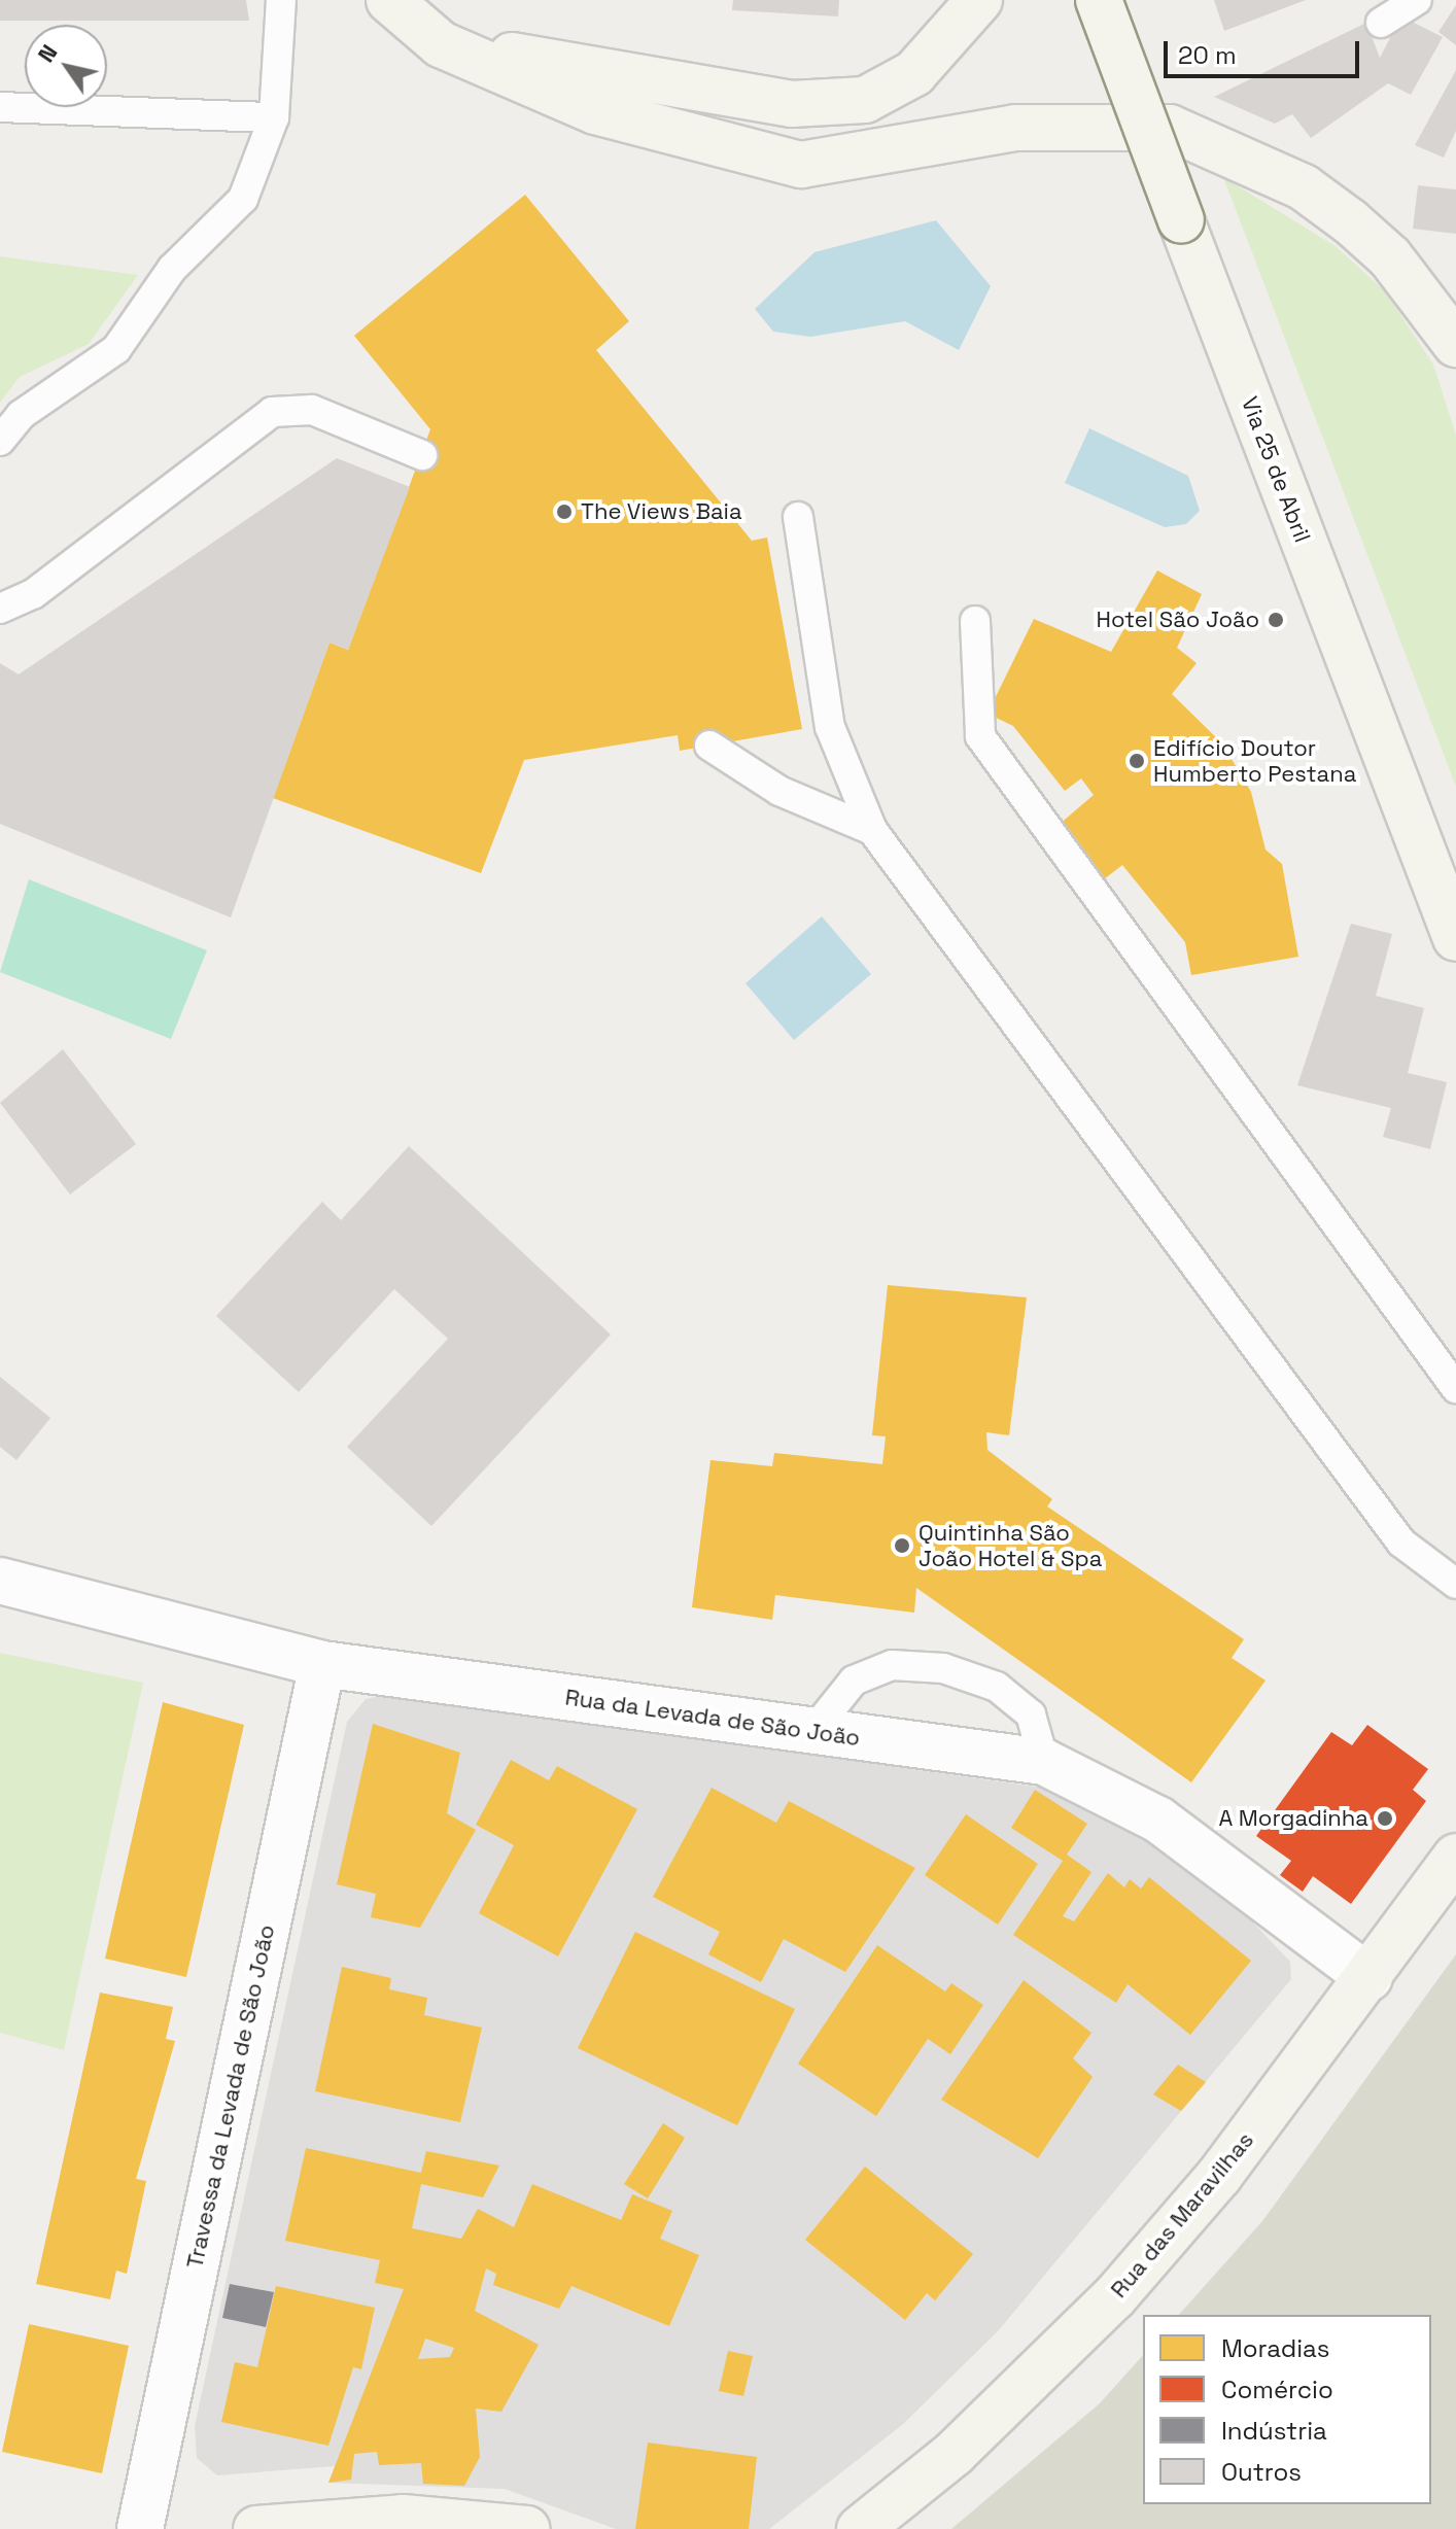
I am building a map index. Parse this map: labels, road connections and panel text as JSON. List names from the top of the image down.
{
  "streets": {
    "main road": ["Via 25 de Abril", "Rua das Maravilhas"],
    "street": ["Rua da Levada de São João", "Travessa da Levada de São João"]
  },
  "crossings": [
    ["Rua da Levada de São João", "Travessa da Levada de São João"],
    ["Rua da Levada de São João", "Rua das Maravilhas"]
  ],
  "places": [
    "The Views Baia",
    "Hotel São João",
    "Edifício Doutor Humberto Pestana",
    "Quintinha São João Hotel & Spa",
    "A Morgadinha"
  ],
  "legend": [
    "Moradias",
    "Comércio",
    "Indústria",
    "Outros"
  ],
  "scale_bar": "20 m",
  "north": "top left"
}
